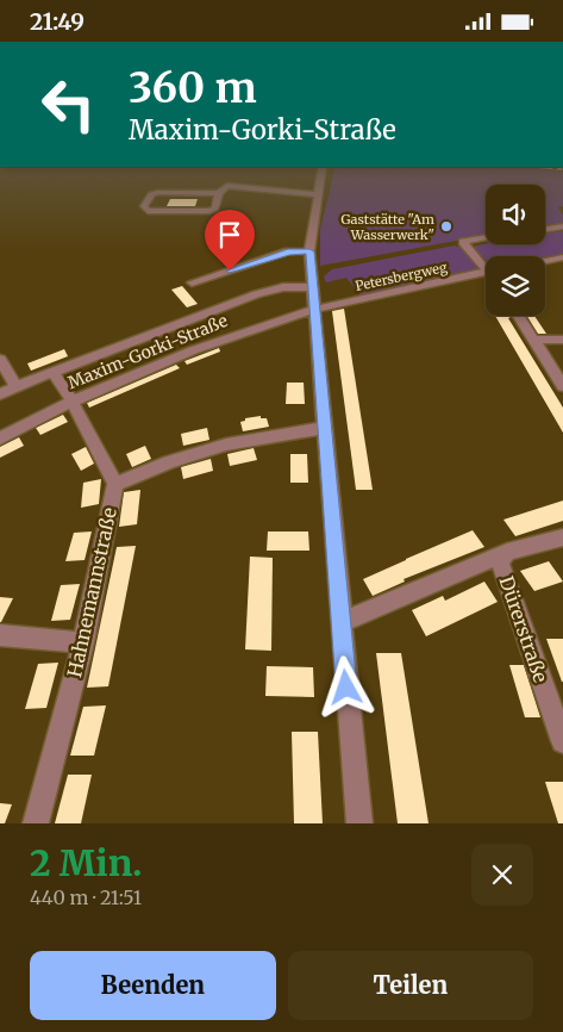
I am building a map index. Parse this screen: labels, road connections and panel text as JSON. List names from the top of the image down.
{
  "streets": {
    "street": [
      "Petersbergweg",
      "Maxim-Gorki-Straße",
      "Hahnemannstraße",
      "Dürerstraße"
    ]
  },
  "crossings": [
    ["Petersbergweg", "Maxim-Gorki-Straße"]
  ],
  "places": ["Gaststätte \"Am Wasserwerk\""],
  "page": {
    "status": "21:49",
    "turn": ["360 m", "Maxim-Gorki-Straße"],
    "heading": ["2 Min.", "440 m · 21:51"],
    "buttons": ["Beenden", "Teilen"]
  }
}
